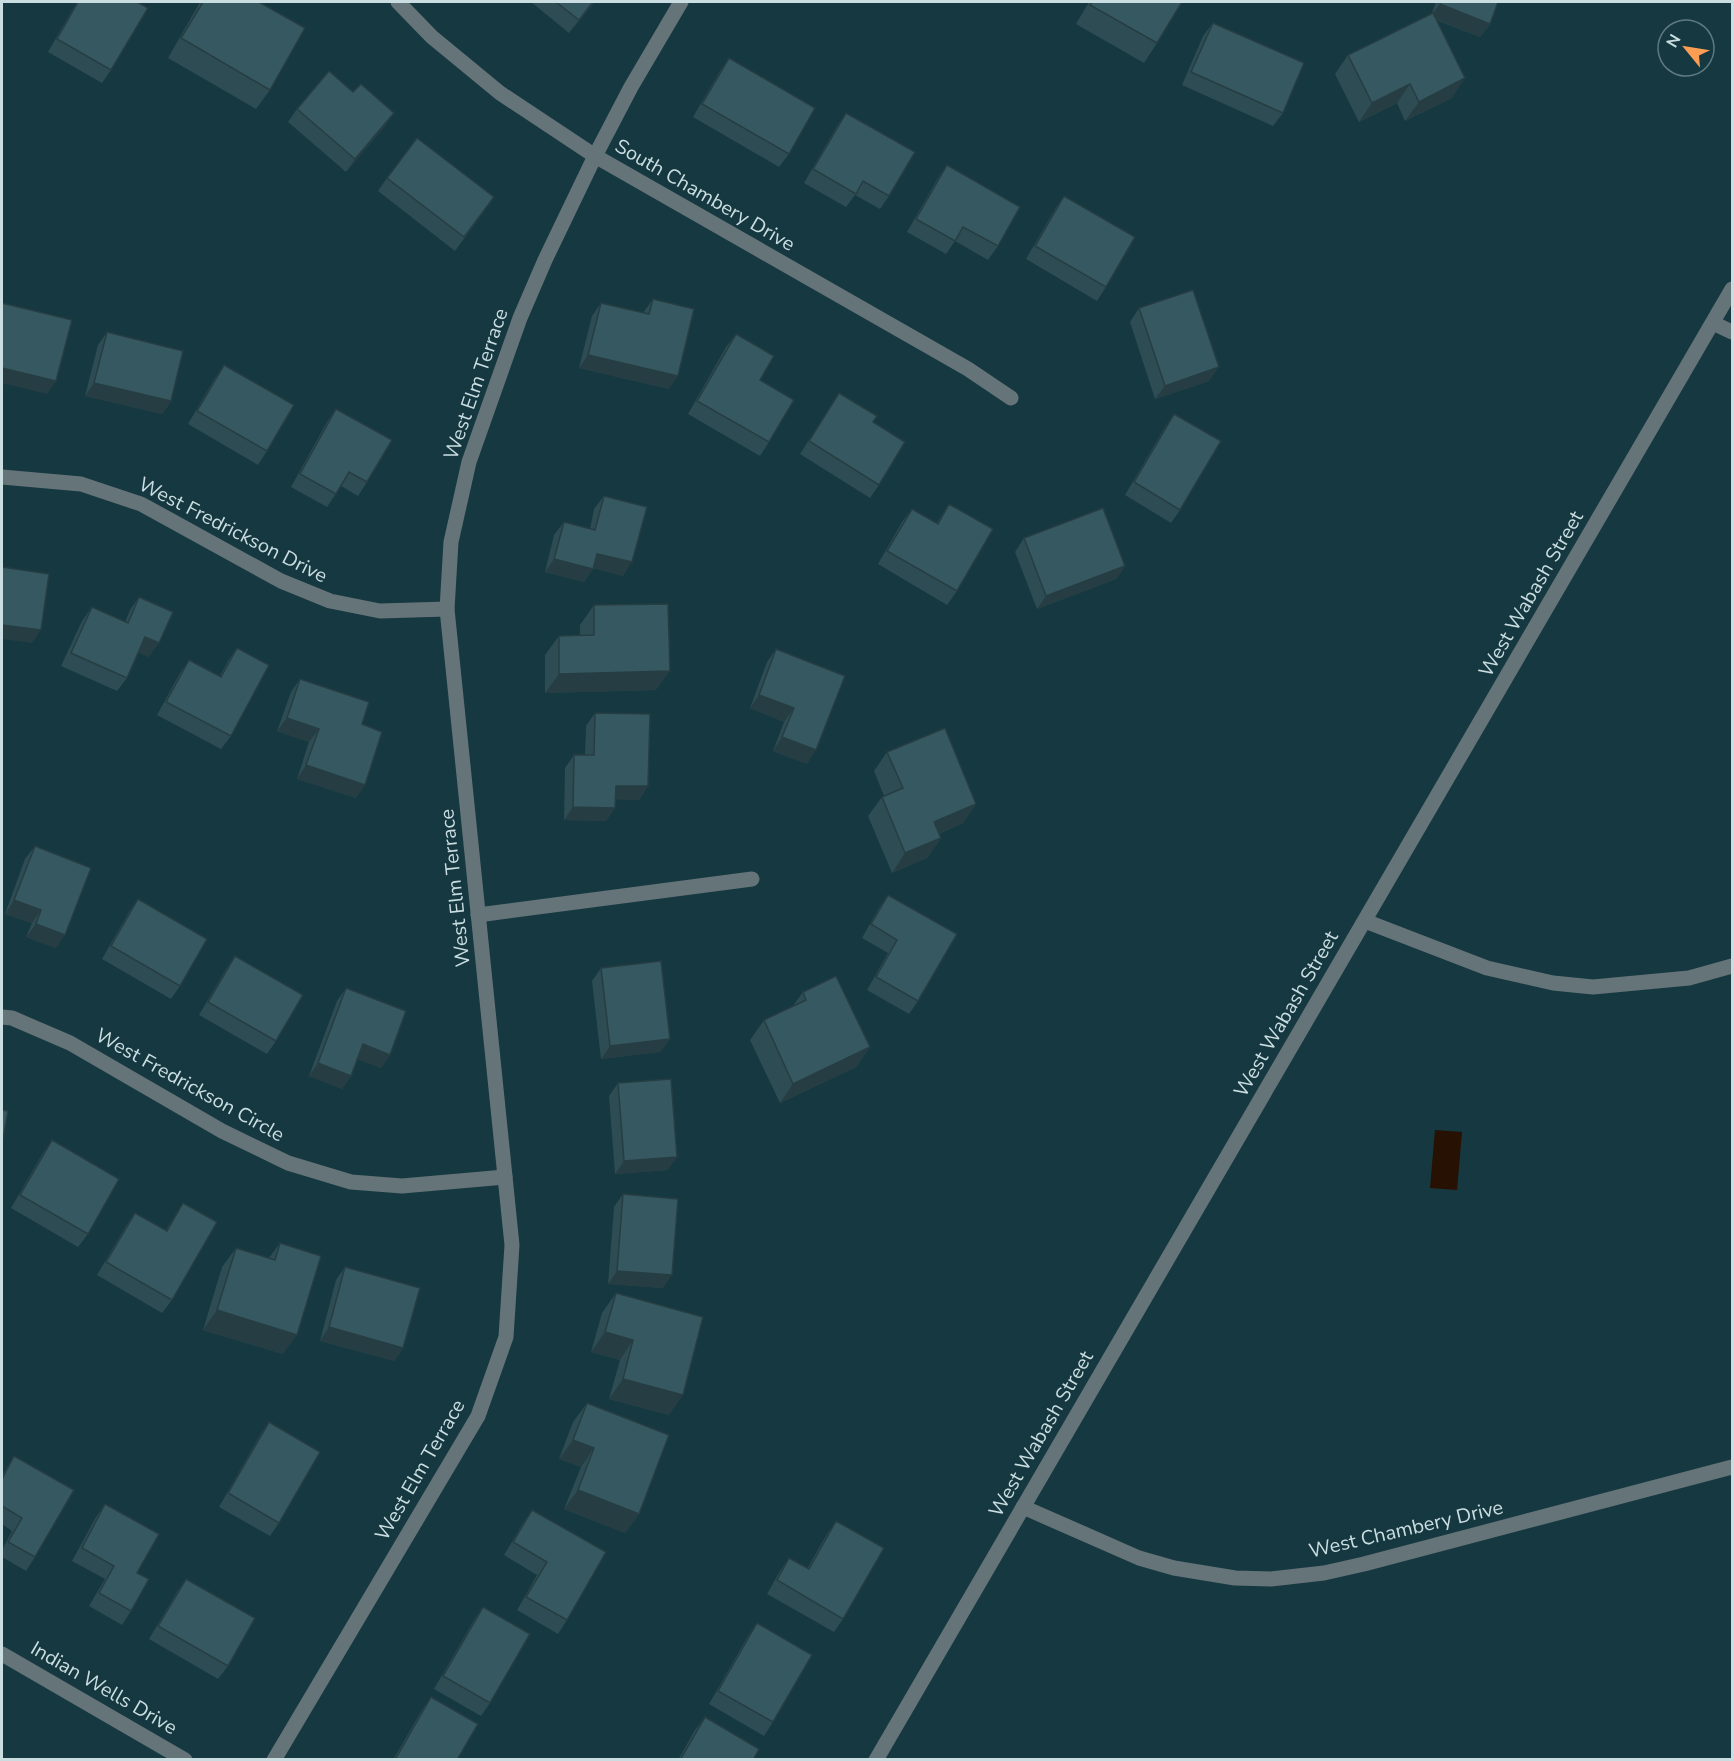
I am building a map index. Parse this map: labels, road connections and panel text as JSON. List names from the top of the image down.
{
  "streets": {
    "street": [
      "South Chambery Drive",
      "West Elm Terrace",
      "West Fredrickson Drive",
      "West Wabash Street",
      "West Fredrickson Circle",
      "West Chambery Drive",
      "Indian Wells Drive"
    ]
  },
  "crossings": [
    ["South Chambery Drive", "West Elm Terrace"],
    ["West Elm Terrace", "West Fredrickson Drive"],
    ["West Elm Terrace", "West Fredrickson Circle"],
    ["West Wabash Street", "West Chambery Drive"]
  ],
  "north": "top left"
}
